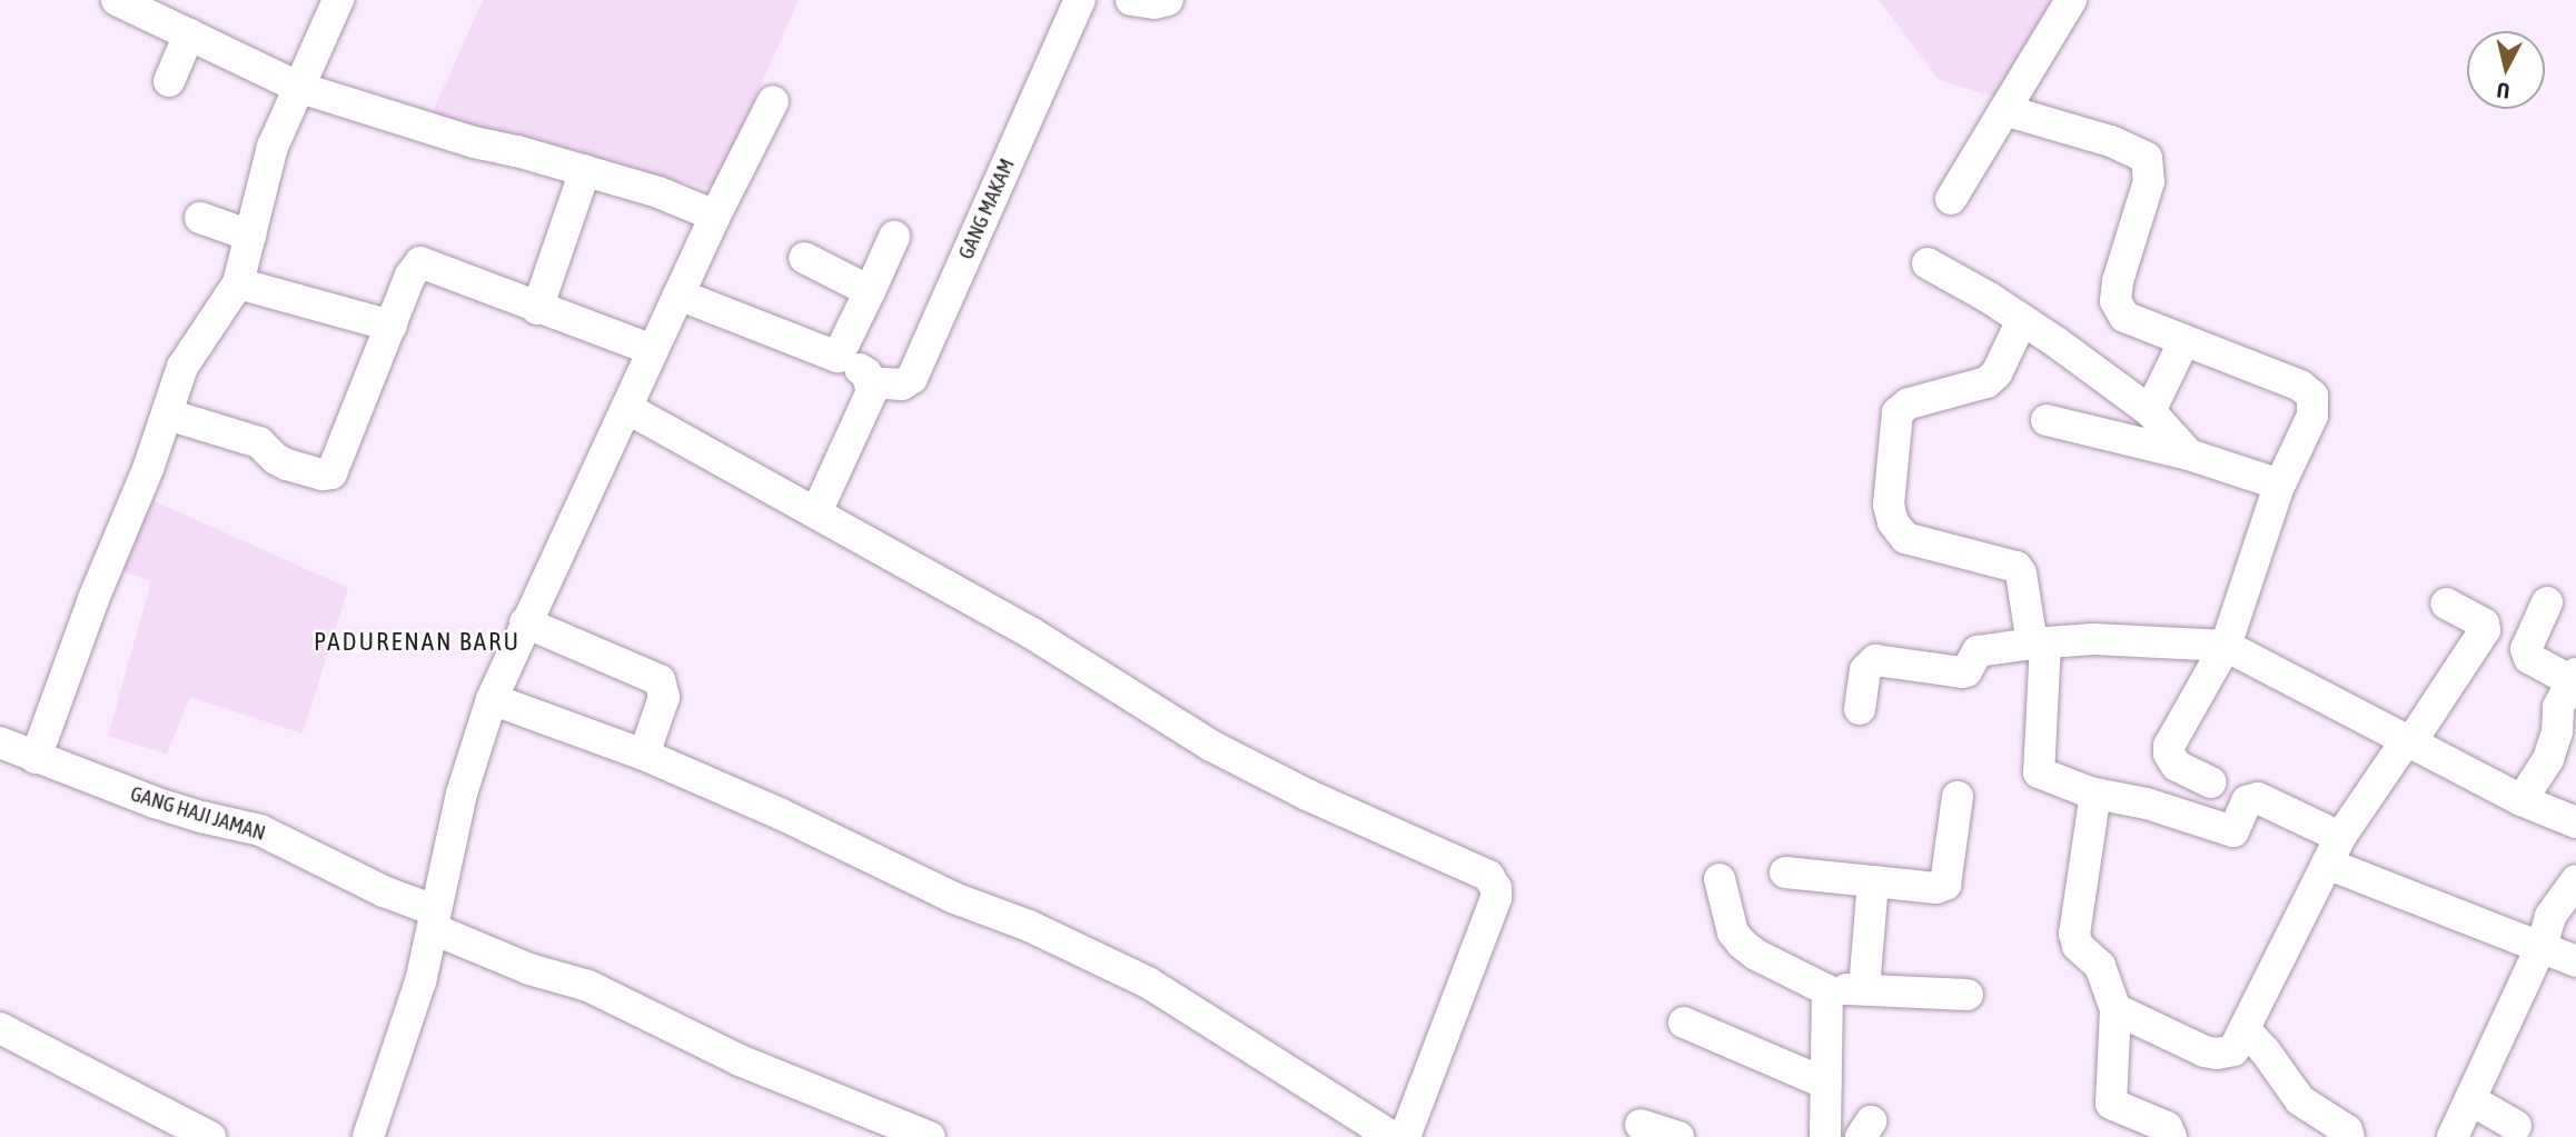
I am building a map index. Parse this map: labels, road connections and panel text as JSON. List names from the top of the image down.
{
  "streets": {
    "street": ["GANG MAKAM", "GANG HAJI JAMAN"]
  },
  "districts": ["PADURENAN BARU"],
  "north": "bottom"
}
